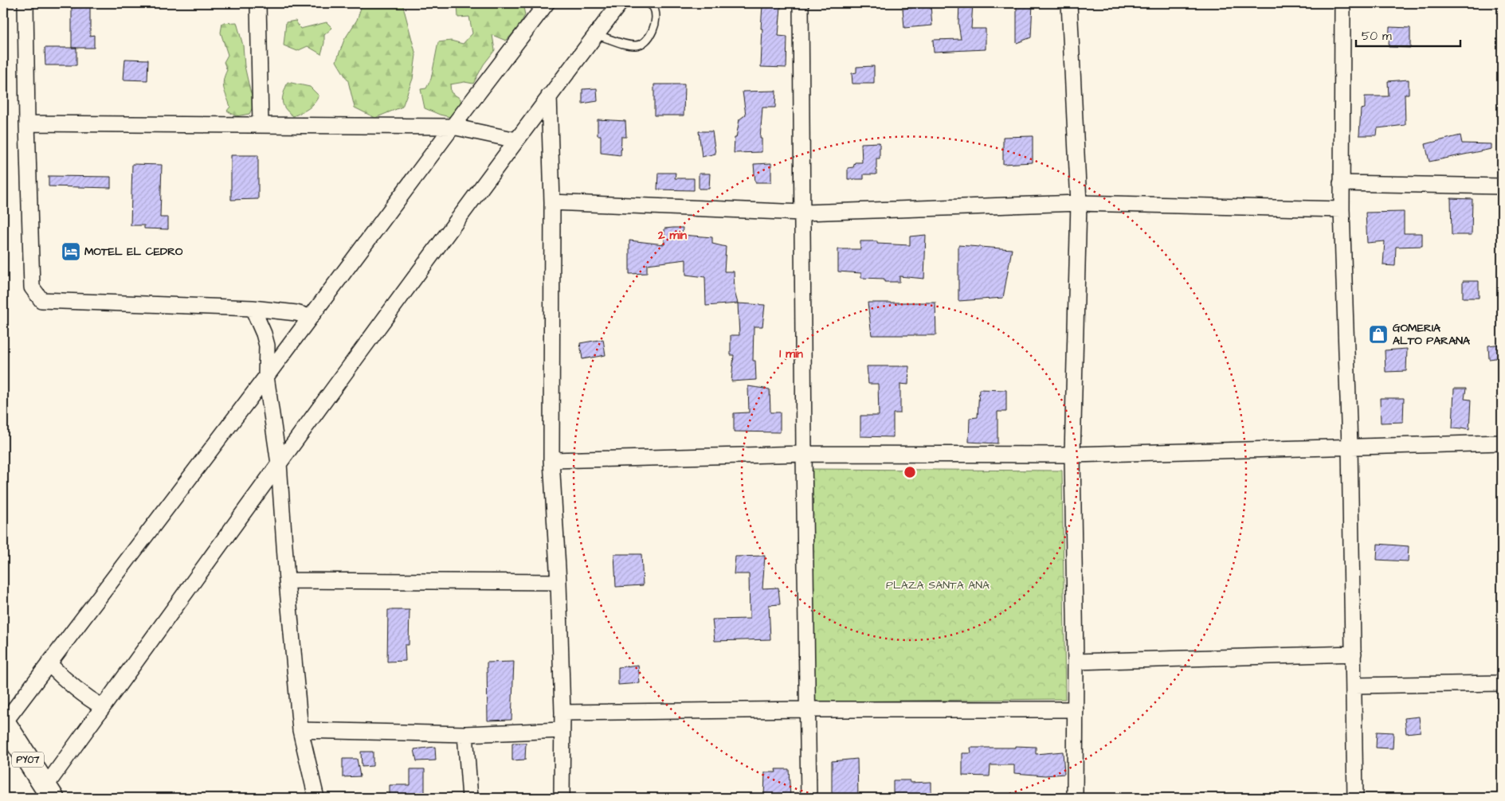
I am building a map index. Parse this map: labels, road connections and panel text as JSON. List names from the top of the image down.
{
  "streets": {
    "highway": ["PY07"]
  },
  "parks": ["PLAZA SANTA ANA"],
  "places": {
    "hotel": ["MOTEL EL CEDRO"],
    "shop": ["GOMERIA ALTO PARANA"]
  },
  "scale_bar": "50 m",
  "rings": ["2 min", "1 min"]
}
